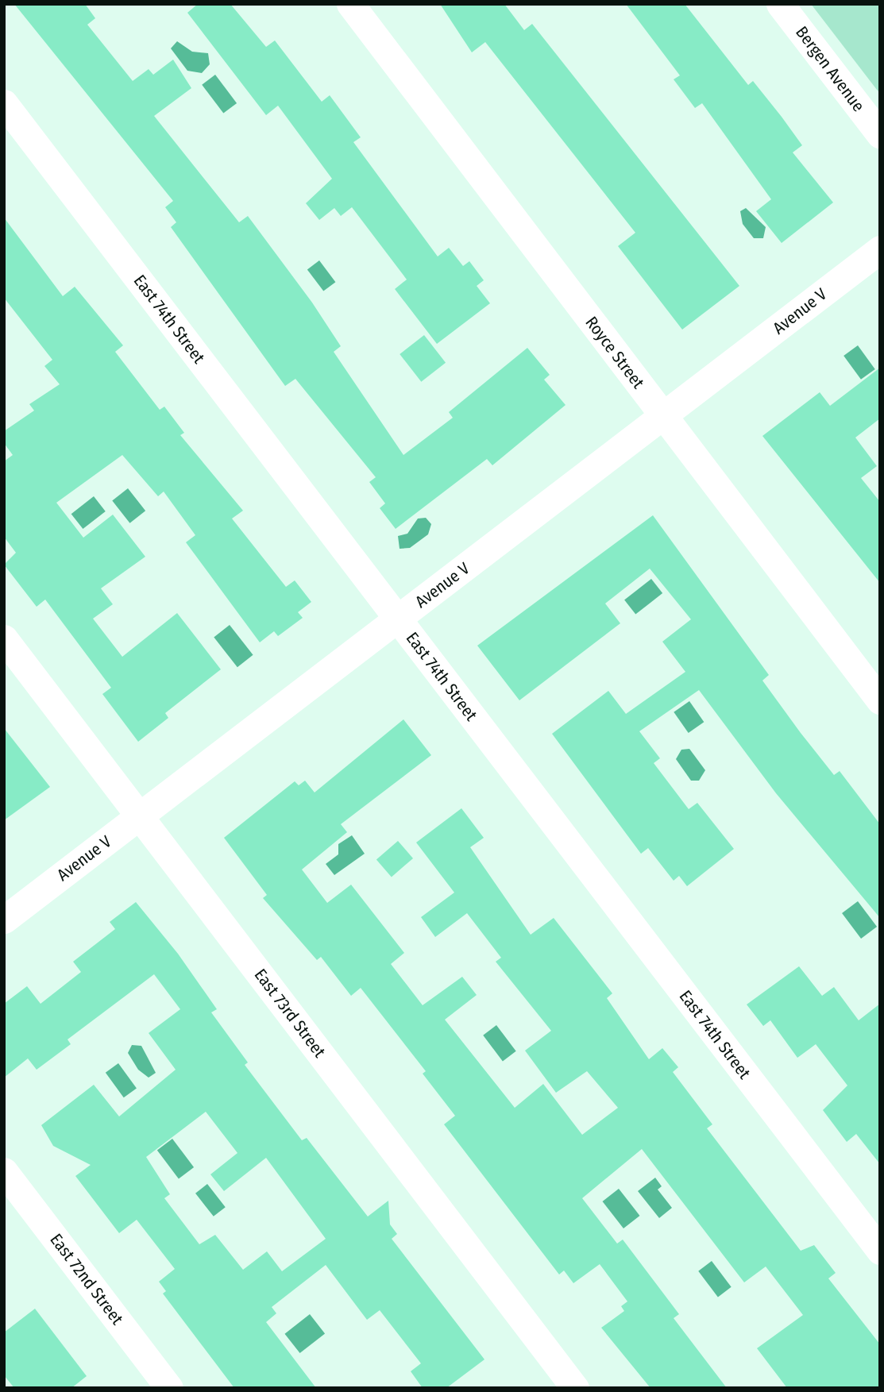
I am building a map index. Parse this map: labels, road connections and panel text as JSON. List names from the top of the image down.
{
  "streets": {
    "street": [
      "Bergen Avenue",
      "Avenue V",
      "East 74th Street",
      "Royce Street",
      "East 73rd Street",
      "East 72nd Street"
    ]
  },
  "crossings": [
    ["Avenue V", "East 74th Street"],
    ["Avenue V", "Royce Street"],
    ["Avenue V", "East 73rd Street"]
  ]
}
